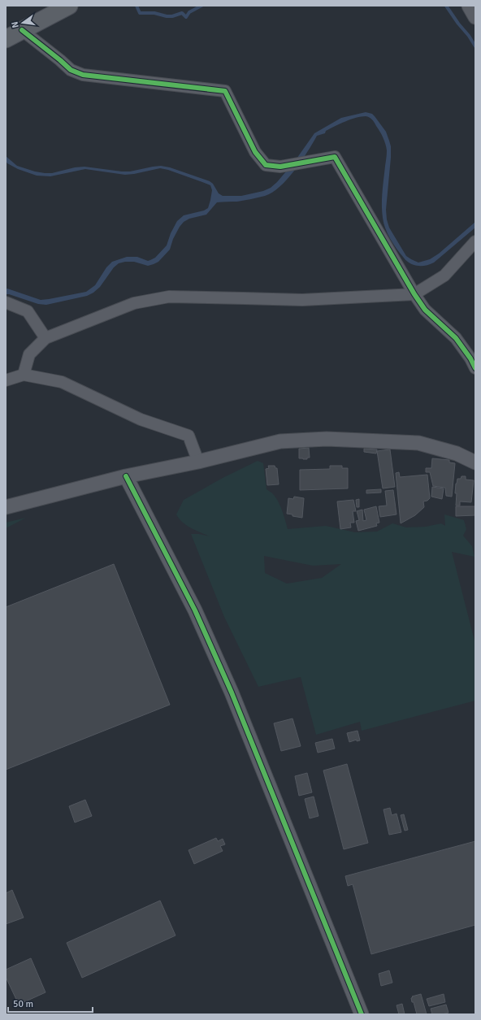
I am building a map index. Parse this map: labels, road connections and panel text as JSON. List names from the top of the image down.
{
  "scale_bar": "50 m",
  "north": "left"
}
